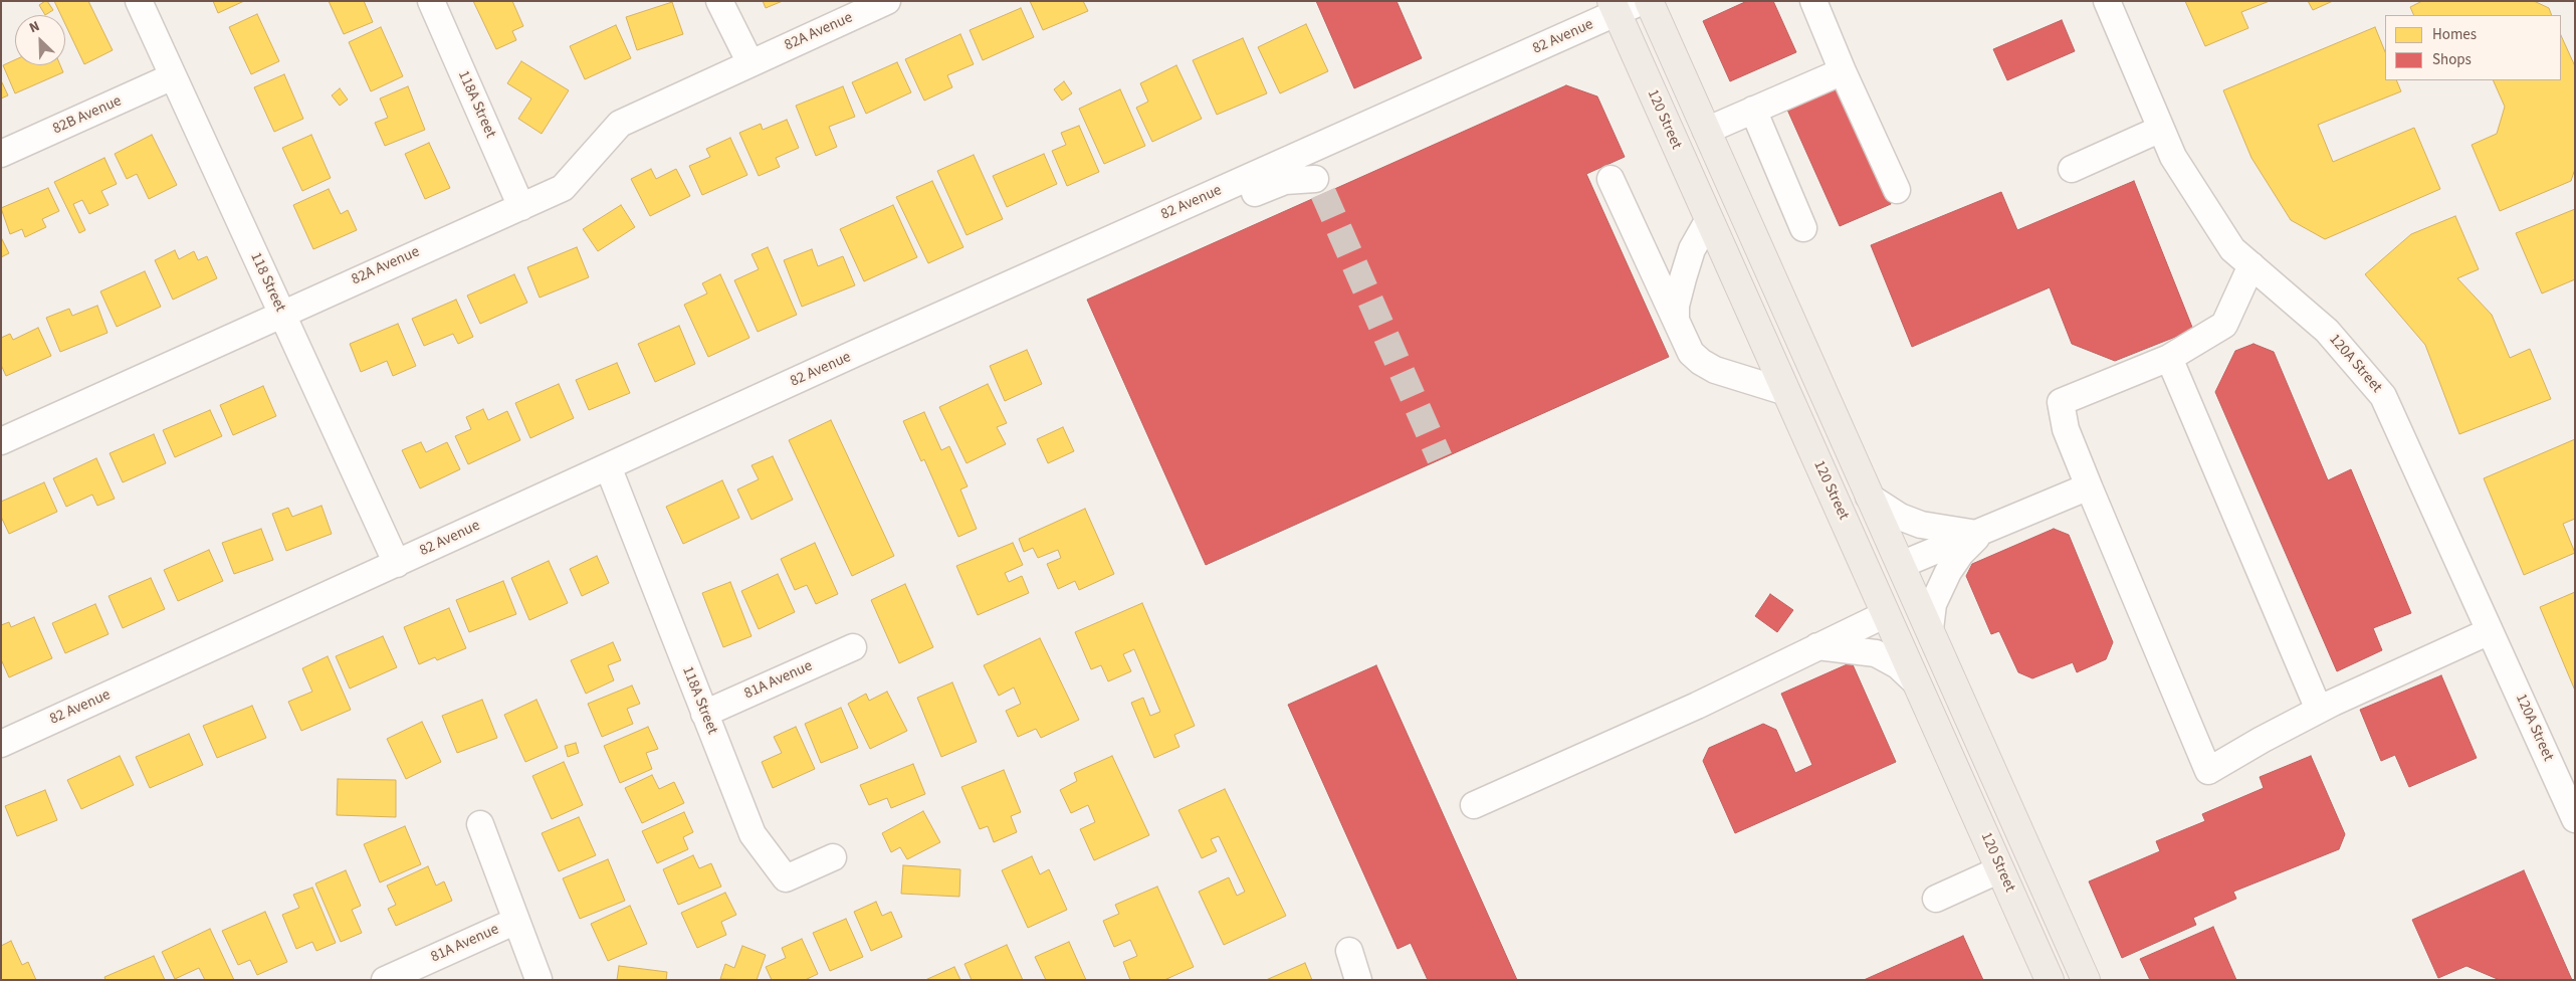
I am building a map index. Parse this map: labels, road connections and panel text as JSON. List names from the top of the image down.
{
  "streets": {
    "main road": ["120 Street"],
    "street": [
      "82A Avenue",
      "82 Avenue",
      "118A Street",
      "82B Avenue",
      "118 Street",
      "120A Street",
      "81A Avenue"
    ]
  },
  "crossings": [
    ["82A Avenue", "118A Street"],
    ["82A Avenue", "118 Street"],
    ["82 Avenue", "118A Street"],
    ["82 Avenue", "120 Street"],
    ["82 Avenue", "118 Street"],
    ["118A Street", "81A Avenue"],
    ["82B Avenue", "118 Street"]
  ],
  "legend": ["Homes", "Shops"],
  "north": "top left"
}
